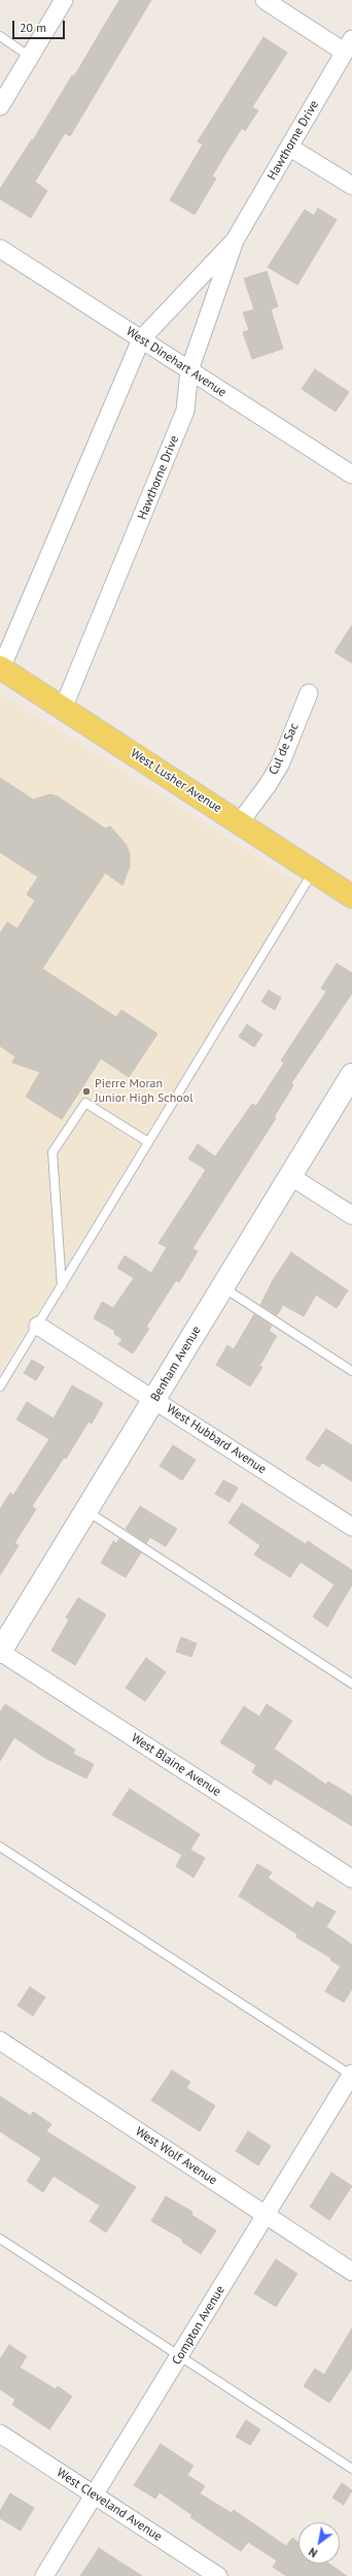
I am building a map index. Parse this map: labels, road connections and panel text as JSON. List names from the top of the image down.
{
  "streets": {
    "main road": ["West Lusher Avenue", "Benham Avenue"],
    "street": [
      "Hawthorne Drive",
      "West Dinehart Avenue",
      "Cul de Sac",
      "West Hubbard Avenue",
      "West Blaine Avenue",
      "West Wolf Avenue",
      "Compton Avenue",
      "West Cleveland Avenue"
    ]
  },
  "crossings": [
    ["Hawthorne Drive", "West Dinehart Avenue"],
    ["Hawthorne Drive", "West Lusher Avenue"],
    ["Cul de Sac", "West Lusher Avenue"],
    ["Benham Avenue", "West Hubbard Avenue"],
    ["Benham Avenue", "West Blaine Avenue"],
    ["West Wolf Avenue", "Compton Avenue"],
    ["Compton Avenue", "West Cleveland Avenue"]
  ],
  "places": ["Pierre Moran Junior High School"],
  "scale_bar": "20 m",
  "north": "bottom left"
}
